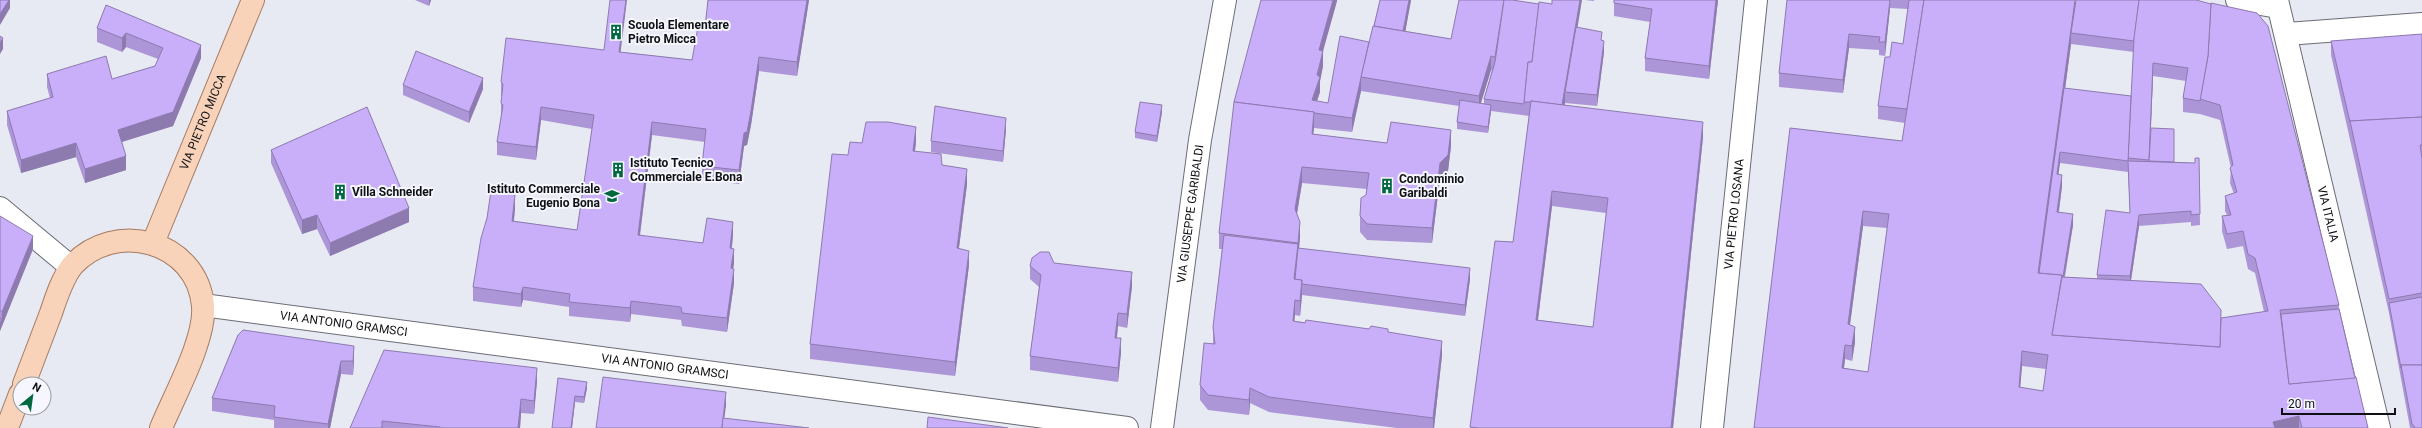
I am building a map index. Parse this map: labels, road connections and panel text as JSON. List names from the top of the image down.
{
  "streets": {
    "main road": ["VIA PIETRO MICCA"],
    "street": [
      "VIA GIUSEPPE GARIBALDI",
      "VIA PIETRO LOSANA",
      "VIA ITALIA",
      "VIA ANTONIO GRAMSCI"
    ]
  },
  "places": {
    "building": [
      "Scuola Elementare Pietro Micca",
      "Istituto Tecnico Commerciale E.Bona",
      "Condominio Garibaldi",
      "Villa Schneider"
    ],
    "school or university": ["Istituto Commerciale Eugenio Bona"]
  },
  "scale_bar": "20 m",
  "north": "top right"
}
